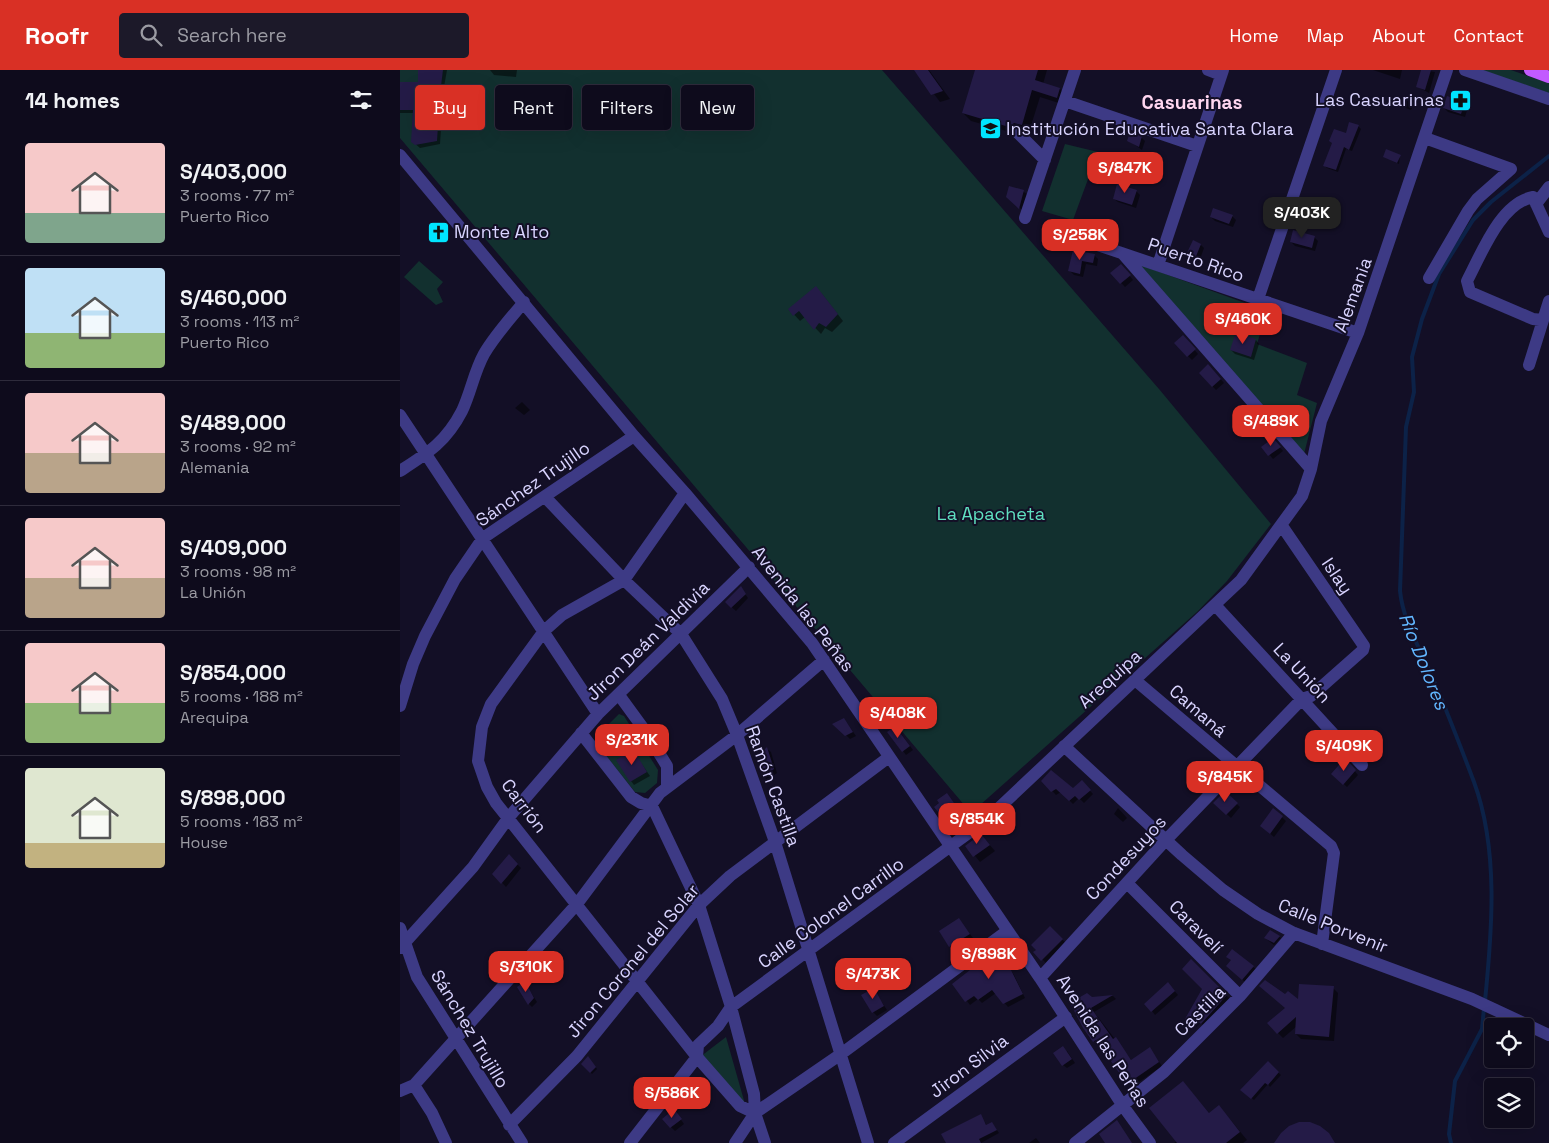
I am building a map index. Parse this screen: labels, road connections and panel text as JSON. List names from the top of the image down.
{
  "streets": {
    "street": [
      "Puerto Rico",
      "Alemania",
      "Sánchez Trujillo",
      "Islay",
      "Avenida las Peñas",
      "Jiron Deán Valdivia",
      "La Unión",
      "Arequipa",
      "Camaná",
      "Ramón Castilla",
      "Carrión",
      "Condesuyos",
      "Calle Colonel Carrillo",
      "Calle Porvenir",
      "Caravelí",
      "Jiron Coronel del Solar",
      "Castilla",
      "Jiron Silvia"
    ]
  },
  "crossings": [
    ["Puerto Rico", "Alemania"],
    ["Alemania", "Islay"],
    ["Alemania", "Arequipa"],
    ["Sánchez Trujillo", "Avenida las Peñas"],
    ["Sánchez Trujillo", "Jiron Deán Valdivia"],
    ["Sánchez Trujillo", "Ramón Castilla"],
    ["Sánchez Trujillo", "Jiron Coronel del Solar"],
    ["Islay", "Arequipa"],
    ["Islay", "Condesuyos"],
    ["Avenida las Peñas", "Jiron Deán Valdivia"],
    ["Avenida las Peñas", "Arequipa"],
    ["Avenida las Peñas", "Carrión"],
    ["Avenida las Peñas", "Condesuyos"],
    ["Avenida las Peñas", "Calle Colonel Carrillo"],
    ["Avenida las Peñas", "Jiron Coronel del Solar"],
    ["Avenida las Peñas", "Castilla"],
    ["Avenida las Peñas", "Jiron Silvia"],
    ["Jiron Deán Valdivia", "Ramón Castilla"],
    ["Jiron Deán Valdivia", "Carrión"],
    ["La Unión", "Arequipa"],
    ["La Unión", "Condesuyos"],
    ["Arequipa", "Camaná"],
    ["Arequipa", "Calle Colonel Carrillo"],
    ["Arequipa", "Calle Porvenir"],
    ["Camaná", "Condesuyos"],
    ["Camaná", "Calle Porvenir"],
    ["Ramón Castilla", "Carrión"],
    ["Ramón Castilla", "Calle Colonel Carrillo"],
    ["Ramón Castilla", "Jiron Coronel del Solar"],
    ["Carrión", "Calle Colonel Carrillo"],
    ["Carrión", "Jiron Coronel del Solar"],
    ["Condesuyos", "Calle Porvenir"],
    ["Condesuyos", "Caravelí"],
    ["Calle Porvenir", "Castilla"],
    ["Caravelí", "Castilla"]
  ],
  "districts": ["Casuarinas"],
  "water": ["Río Dolores"],
  "parks": ["La Apacheta"],
  "places": {
    "pharmacy": ["Las Casuarinas"],
    "school or university": ["Institución Educativa Santa Clara"],
    "church": ["Monte Alto"]
  },
  "page": {
    "header": "Roofr",
    "search": "Search here",
    "nav": [
      "Home",
      "Map",
      "About",
      "Contact"
    ],
    "heading": "14 homes",
    "chip": [
      "Buy",
      "Rent",
      "Filters",
      "New"
    ],
    "list": [
      {
        "name": "S/403,000",
        "note": "3 rooms · 77 m² · Puerto Rico"
      },
      {
        "name": "S/460,000",
        "note": "3 rooms · 113 m² · Puerto Rico"
      },
      {
        "name": "S/489,000",
        "note": "3 rooms · 92 m² · Alemania"
      },
      {
        "name": "S/409,000",
        "note": "3 rooms · 98 m² · La Unión"
      },
      {
        "name": "S/854,000",
        "note": "5 rooms · 188 m² · Arequipa"
      },
      {
        "name": "S/898,000",
        "note": "5 rooms · 183 m² · House"
      }
    ],
    "price": [
      "S/847K",
      "S/403K",
      "S/258K",
      "S/460K",
      "S/489K",
      "S/408K",
      "S/231K",
      "S/409K",
      "S/845K",
      "S/854K",
      "S/898K",
      "S/310K",
      "S/473K",
      "S/586K"
    ]
  }
}
